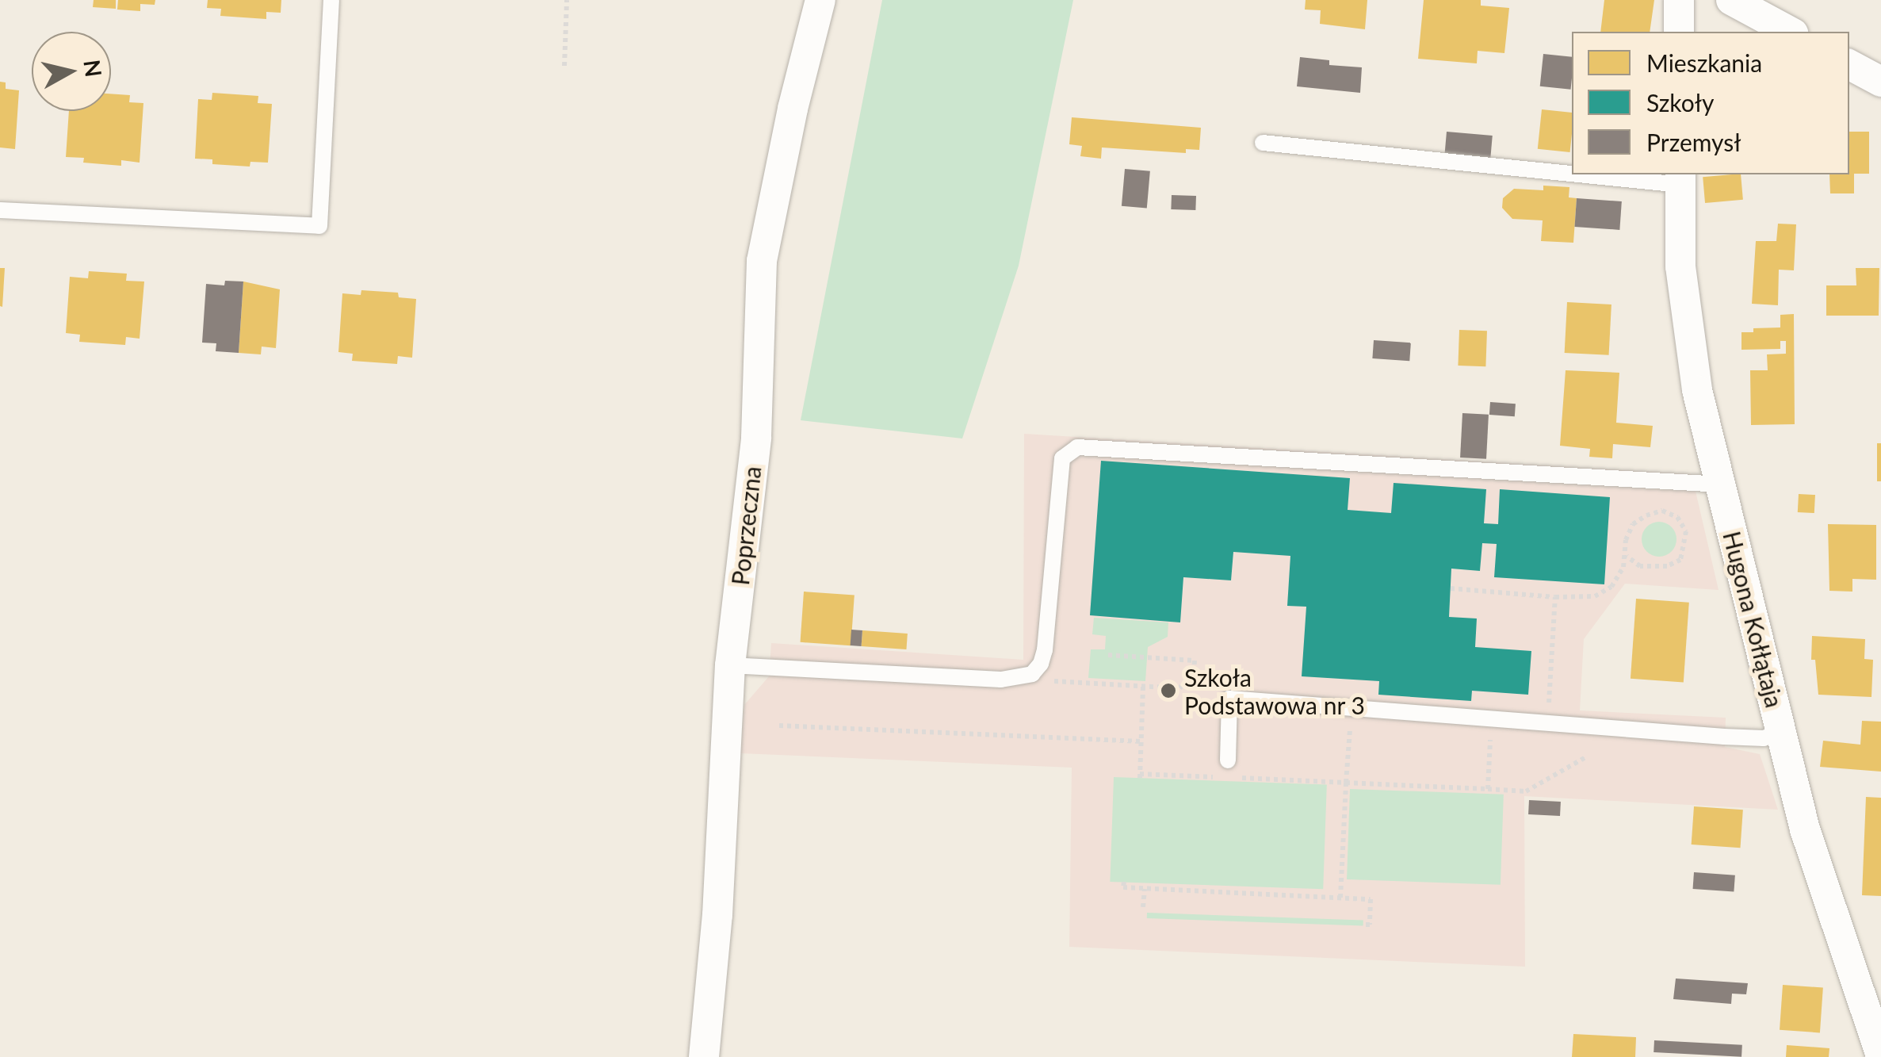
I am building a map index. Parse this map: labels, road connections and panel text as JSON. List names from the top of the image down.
{
  "streets": {
    "street": ["Poprzeczna", "Hugona Kołłątaja"]
  },
  "places": ["Szkoła Podstawowa nr 3"],
  "legend": ["Mieszkania", "Szkoły", "Przemysł"],
  "north": "right"
}
